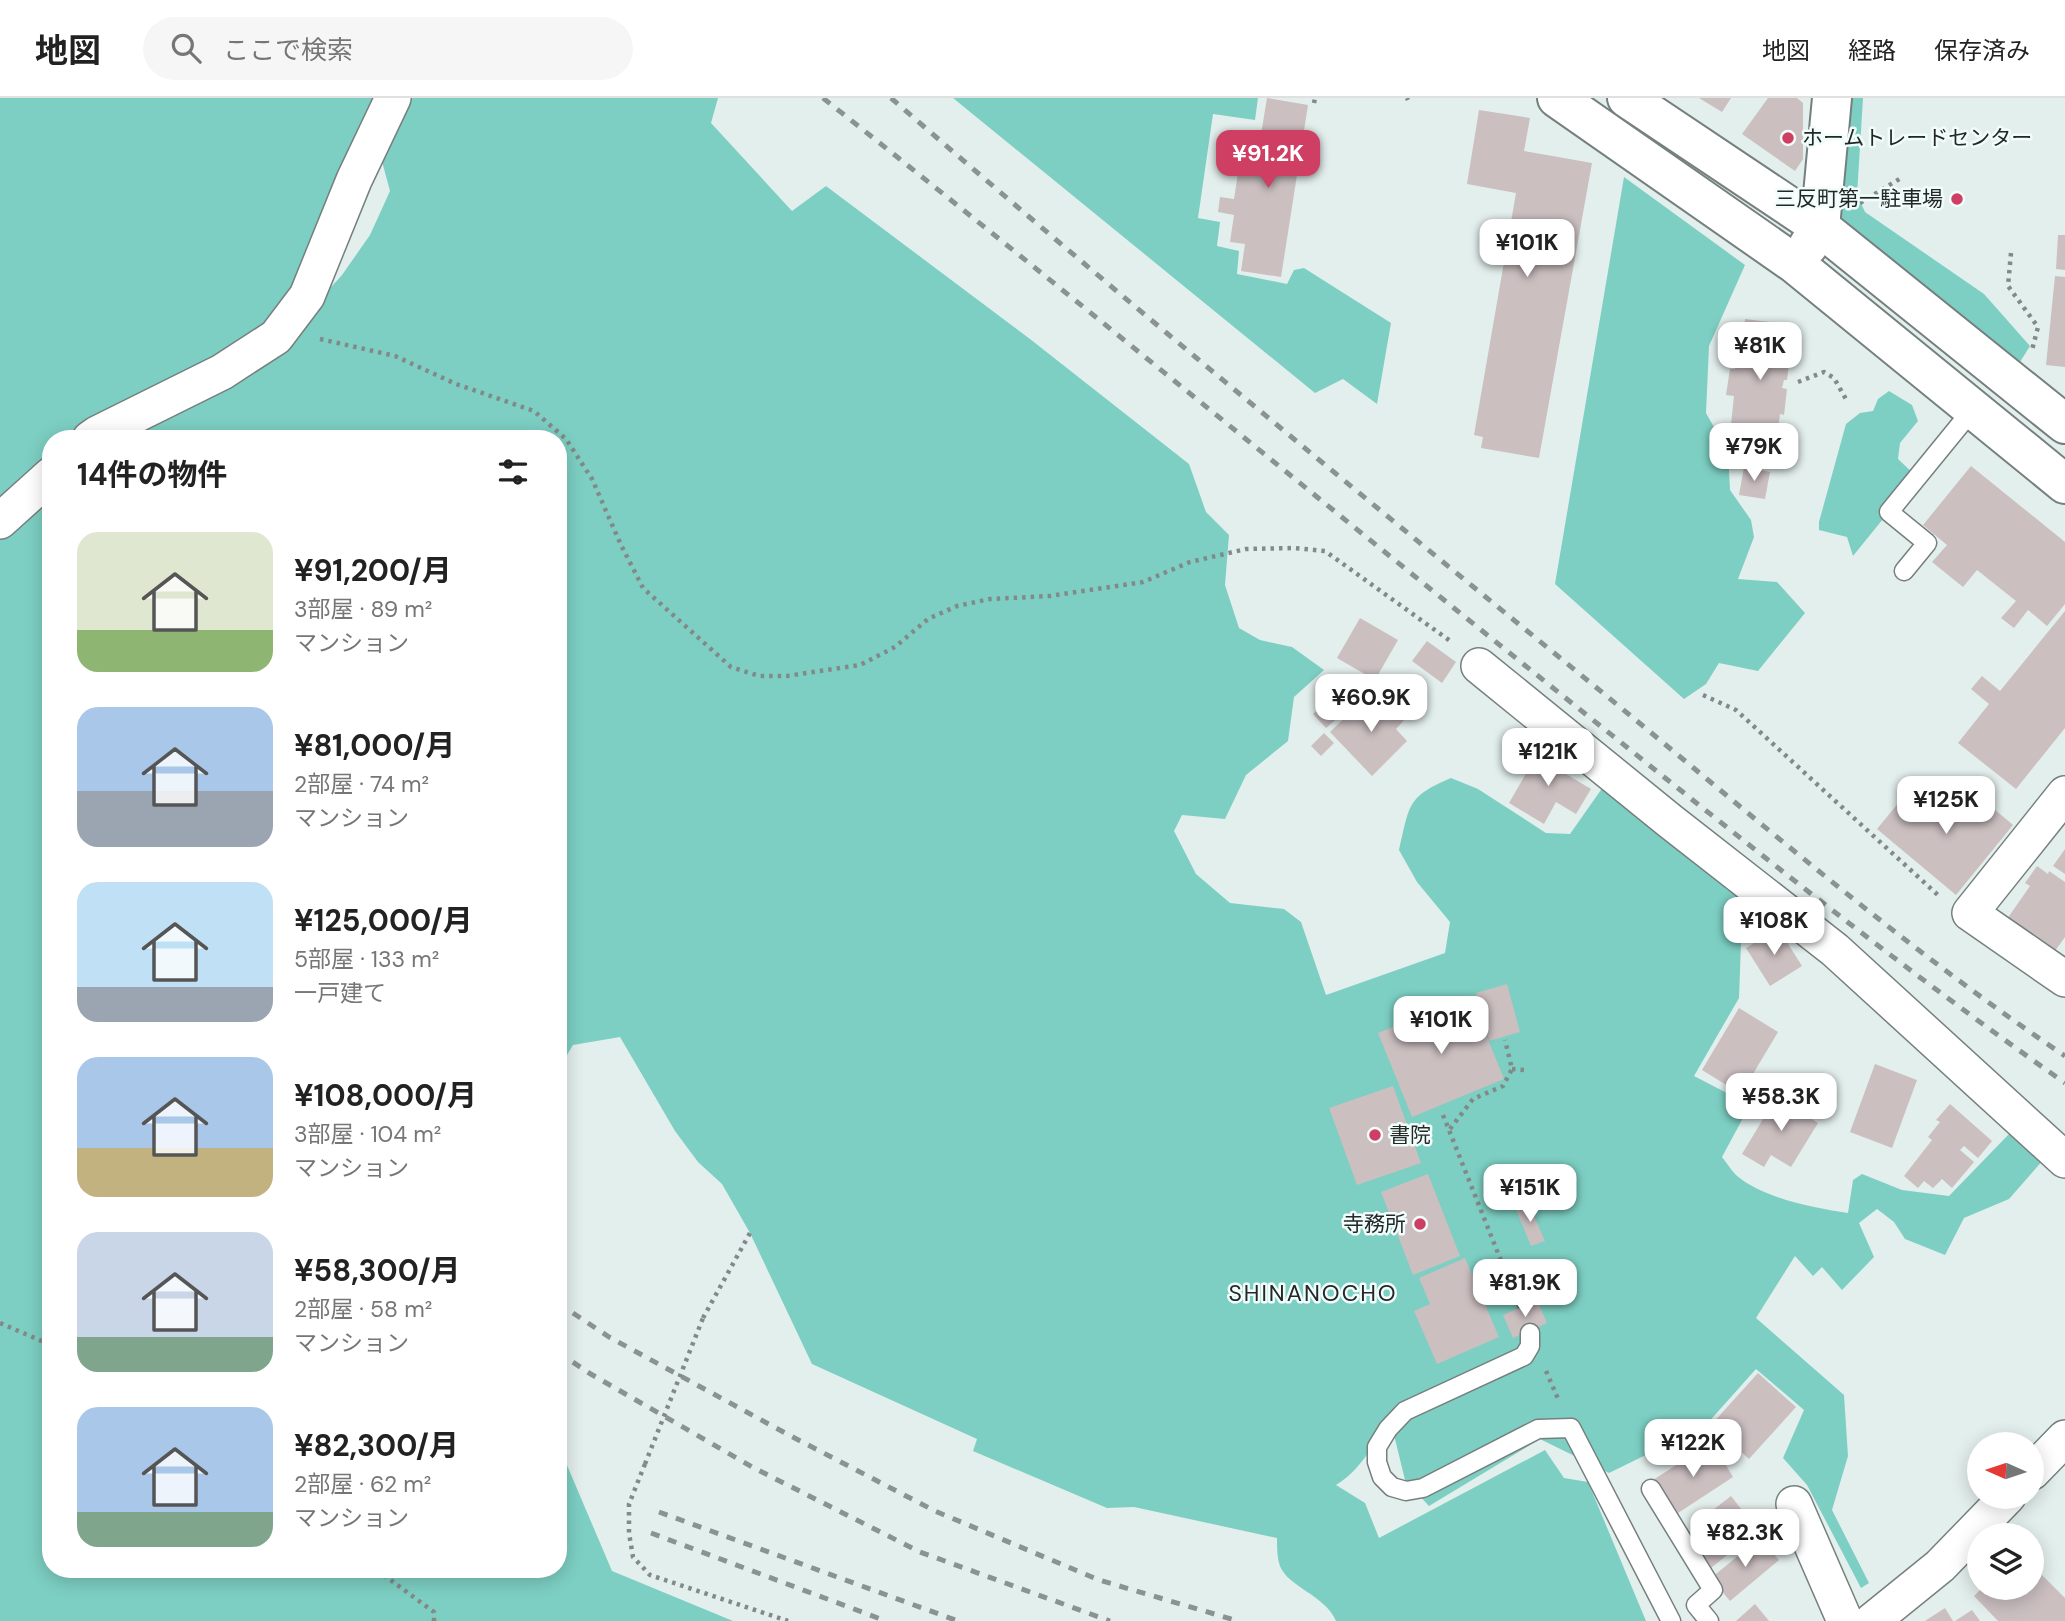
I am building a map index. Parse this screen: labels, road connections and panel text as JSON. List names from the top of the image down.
{
  "districts": ["SHINANOCHO"],
  "places": [
    "ホームトレードセンター",
    "三反町第一駐車場",
    "書院",
    "寺務所"
  ],
  "north": "left",
  "page": {
    "header": "地図",
    "search": "ここで検索",
    "nav": ["地図", "経路", "保存済み"],
    "price": [
      "¥91.2K",
      "¥101K",
      "¥81K",
      "¥79K",
      "¥60.9K",
      "¥121K",
      "¥125K",
      "¥108K",
      "¥101K",
      "¥58.3K",
      "¥151K",
      "¥81.9K",
      "¥122K",
      "¥82.3K"
    ],
    "heading": "14件の物件",
    "list": [
      {
        "name": "¥91,200/月",
        "note": "3部屋 · 89 m² · マンション"
      },
      {
        "name": "¥81,000/月",
        "note": "2部屋 · 74 m² · マンション"
      },
      {
        "name": "¥125,000/月",
        "note": "5部屋 · 133 m² · 一戸建て"
      },
      {
        "name": "¥108,000/月",
        "note": "3部屋 · 104 m² · マンション"
      },
      {
        "name": "¥58,300/月",
        "note": "2部屋 · 58 m² · マンション"
      },
      {
        "name": "¥82,300/月",
        "note": "2部屋 · 62 m² · マンション"
      }
    ]
  }
}
